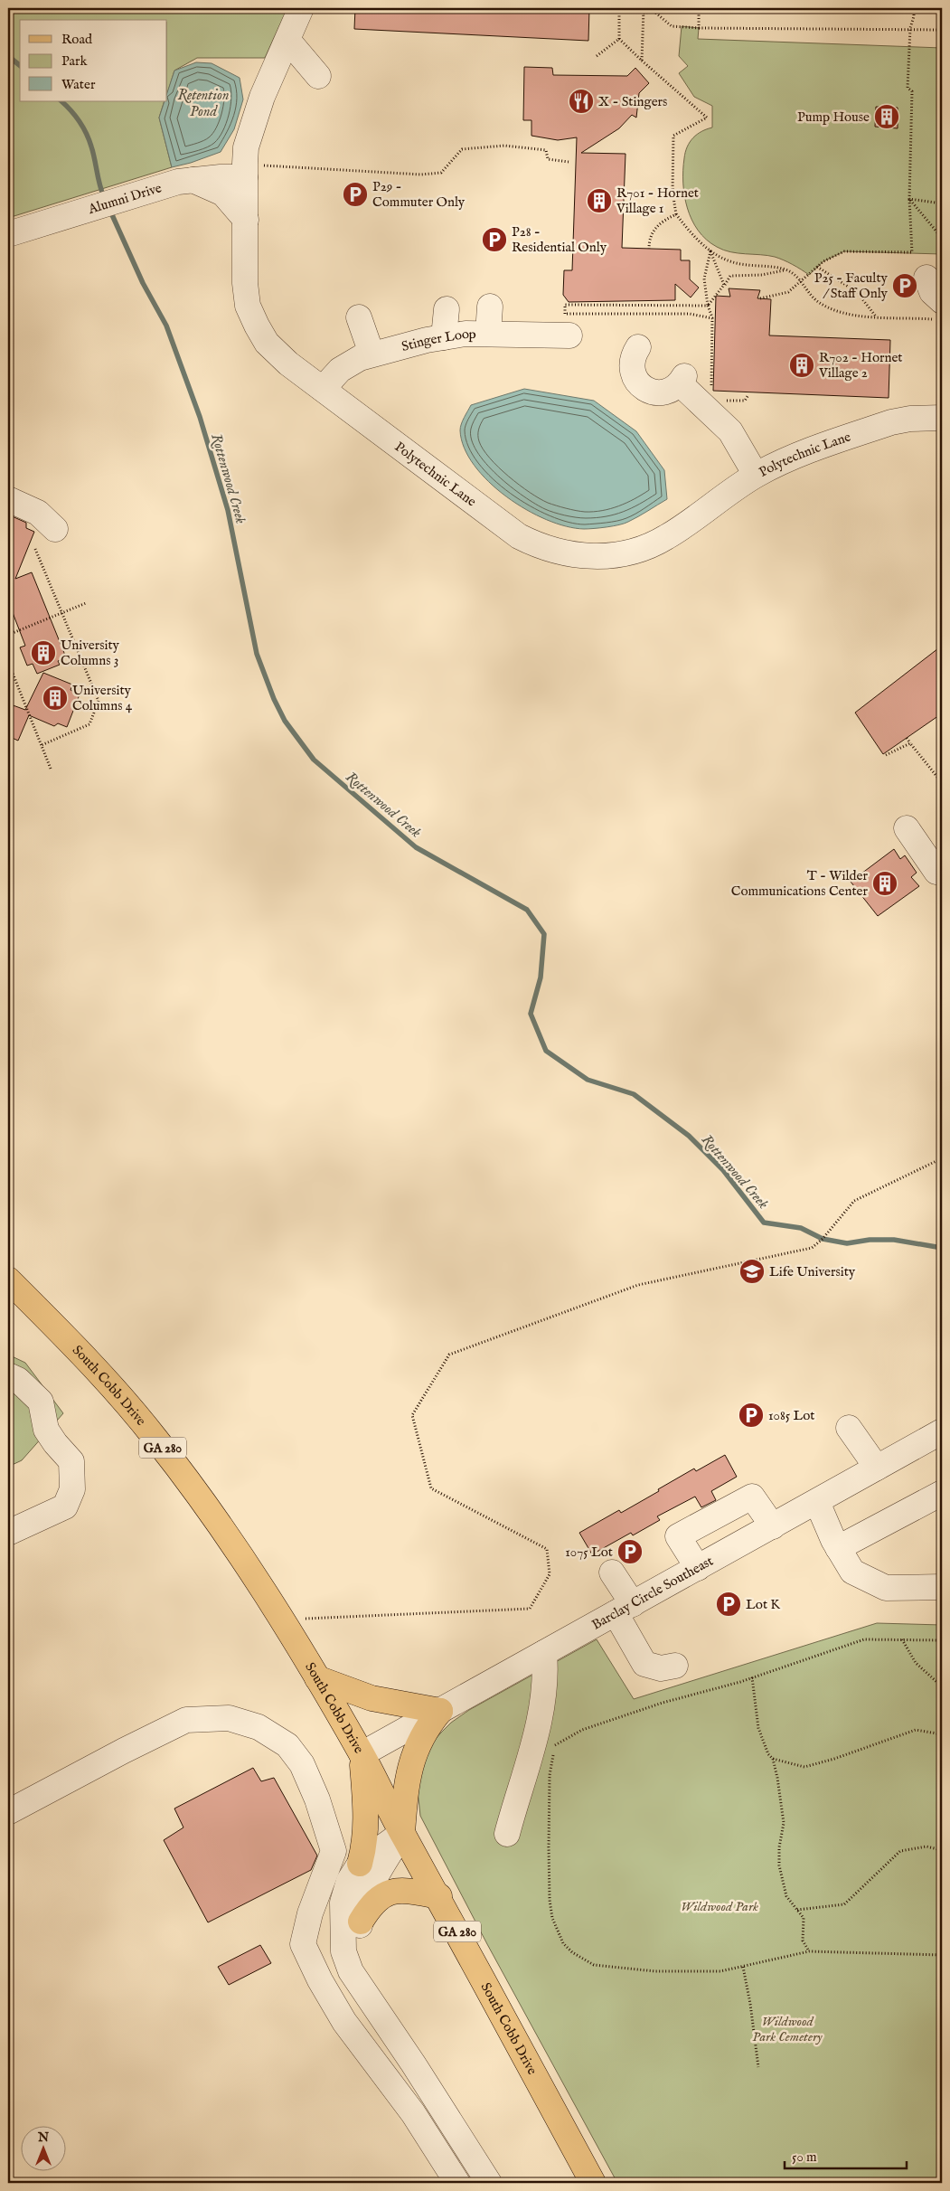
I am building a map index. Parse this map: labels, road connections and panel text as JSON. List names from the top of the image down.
{
  "streets": {
    "main road": ["South Cobb Drive", "GA 280"],
    "street": [
      "Alumni Drive",
      "Stinger Loop",
      "Polytechnic Lane",
      "Barclay Circle Southeast"
    ]
  },
  "crossings": [
    ["Alumni Drive", "Polytechnic Lane"],
    ["Stinger Loop", "Polytechnic Lane"],
    ["South Cobb Drive", "Barclay Circle Southeast"]
  ],
  "water": ["Retention Pond", "Rottenwood Creek"],
  "parks": ["Wildwood Park", "Wildwood Park Cemetery"],
  "places": {
    "restaurant": ["X - Stingers"],
    "building": [
      "Pump House",
      "R701 - Hornet Village 1",
      "R702 - Hornet Village 2",
      "University Columns 3",
      "University Columns 4",
      "T - Wilder Communications Center"
    ],
    "parking": [
      "P29 - Commuter Only",
      "P28 - Residential Only",
      "P25 - Faculty / Staff Only",
      "1085 Lot",
      "1075 Lot",
      "Lot K"
    ],
    "school or university": ["Life University"]
  },
  "legend": ["Road", "Park", "Water"],
  "scale_bar": "50 m",
  "north": "top"
}
